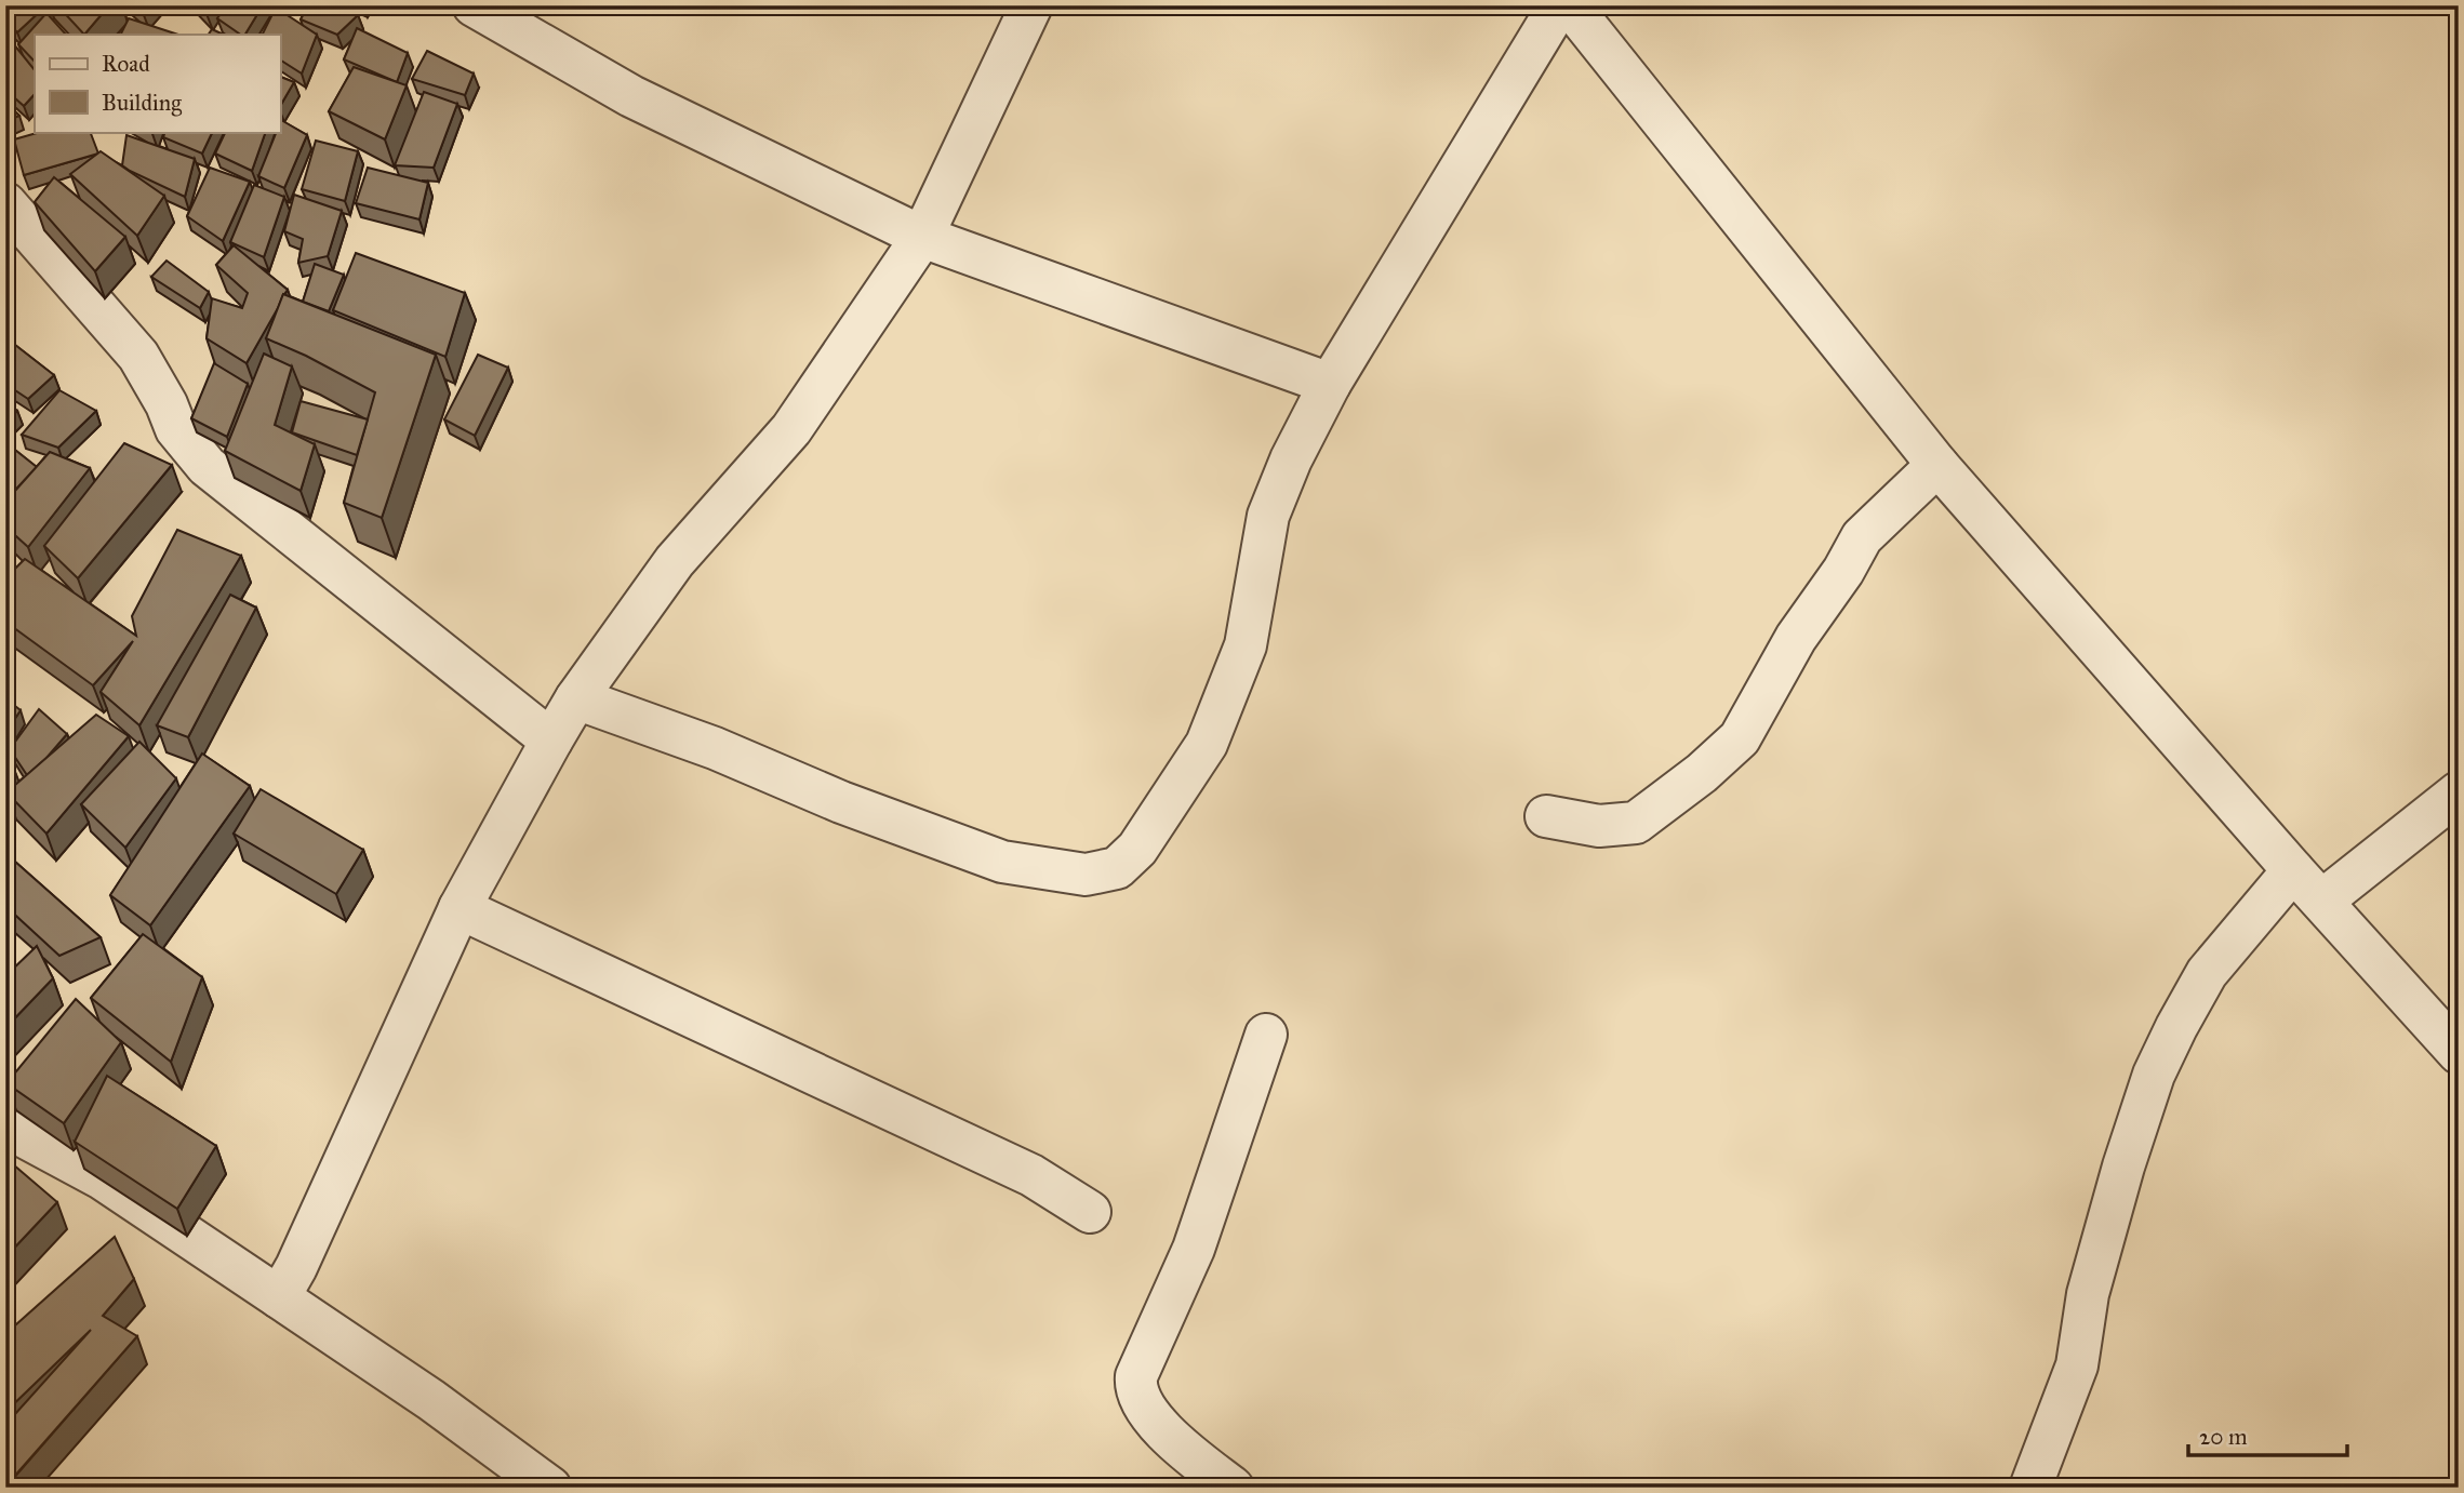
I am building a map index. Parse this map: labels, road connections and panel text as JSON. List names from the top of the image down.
{
  "legend": ["Road", "Building"],
  "scale_bar": "20 m"
}
